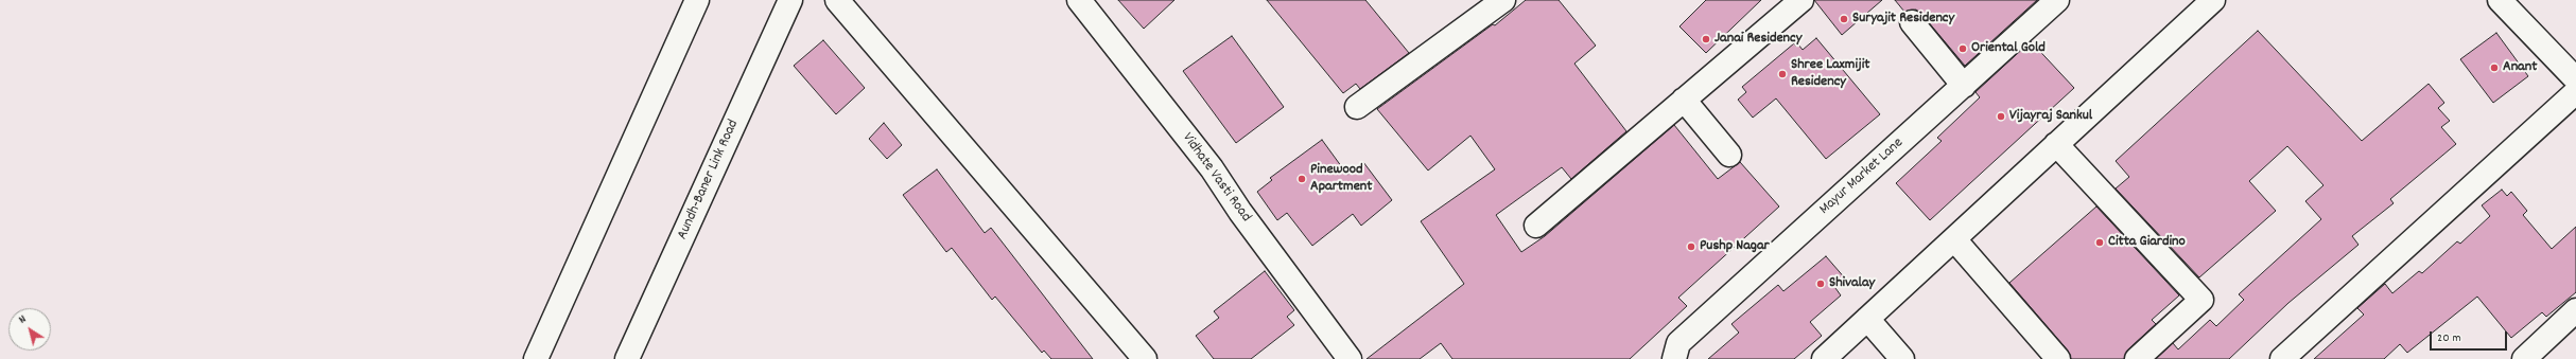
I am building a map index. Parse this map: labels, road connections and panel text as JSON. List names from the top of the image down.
{
  "streets": {
    "street": ["Mayur Market Lane", "Vidhate Vasti Road", "Aundh-Baner Link Road"]
  },
  "places": [
    "Suryajit Residency",
    "Janai Residency",
    "Oriental Gold",
    "Anant",
    "Shree Laxmijit Residency",
    "Vijayraj Sankul",
    "Pinewood Apartment",
    "Citta Giardino",
    "Pushp Nagar",
    "Shivalay"
  ],
  "scale_bar": "20 m",
  "north": "top left"
}
